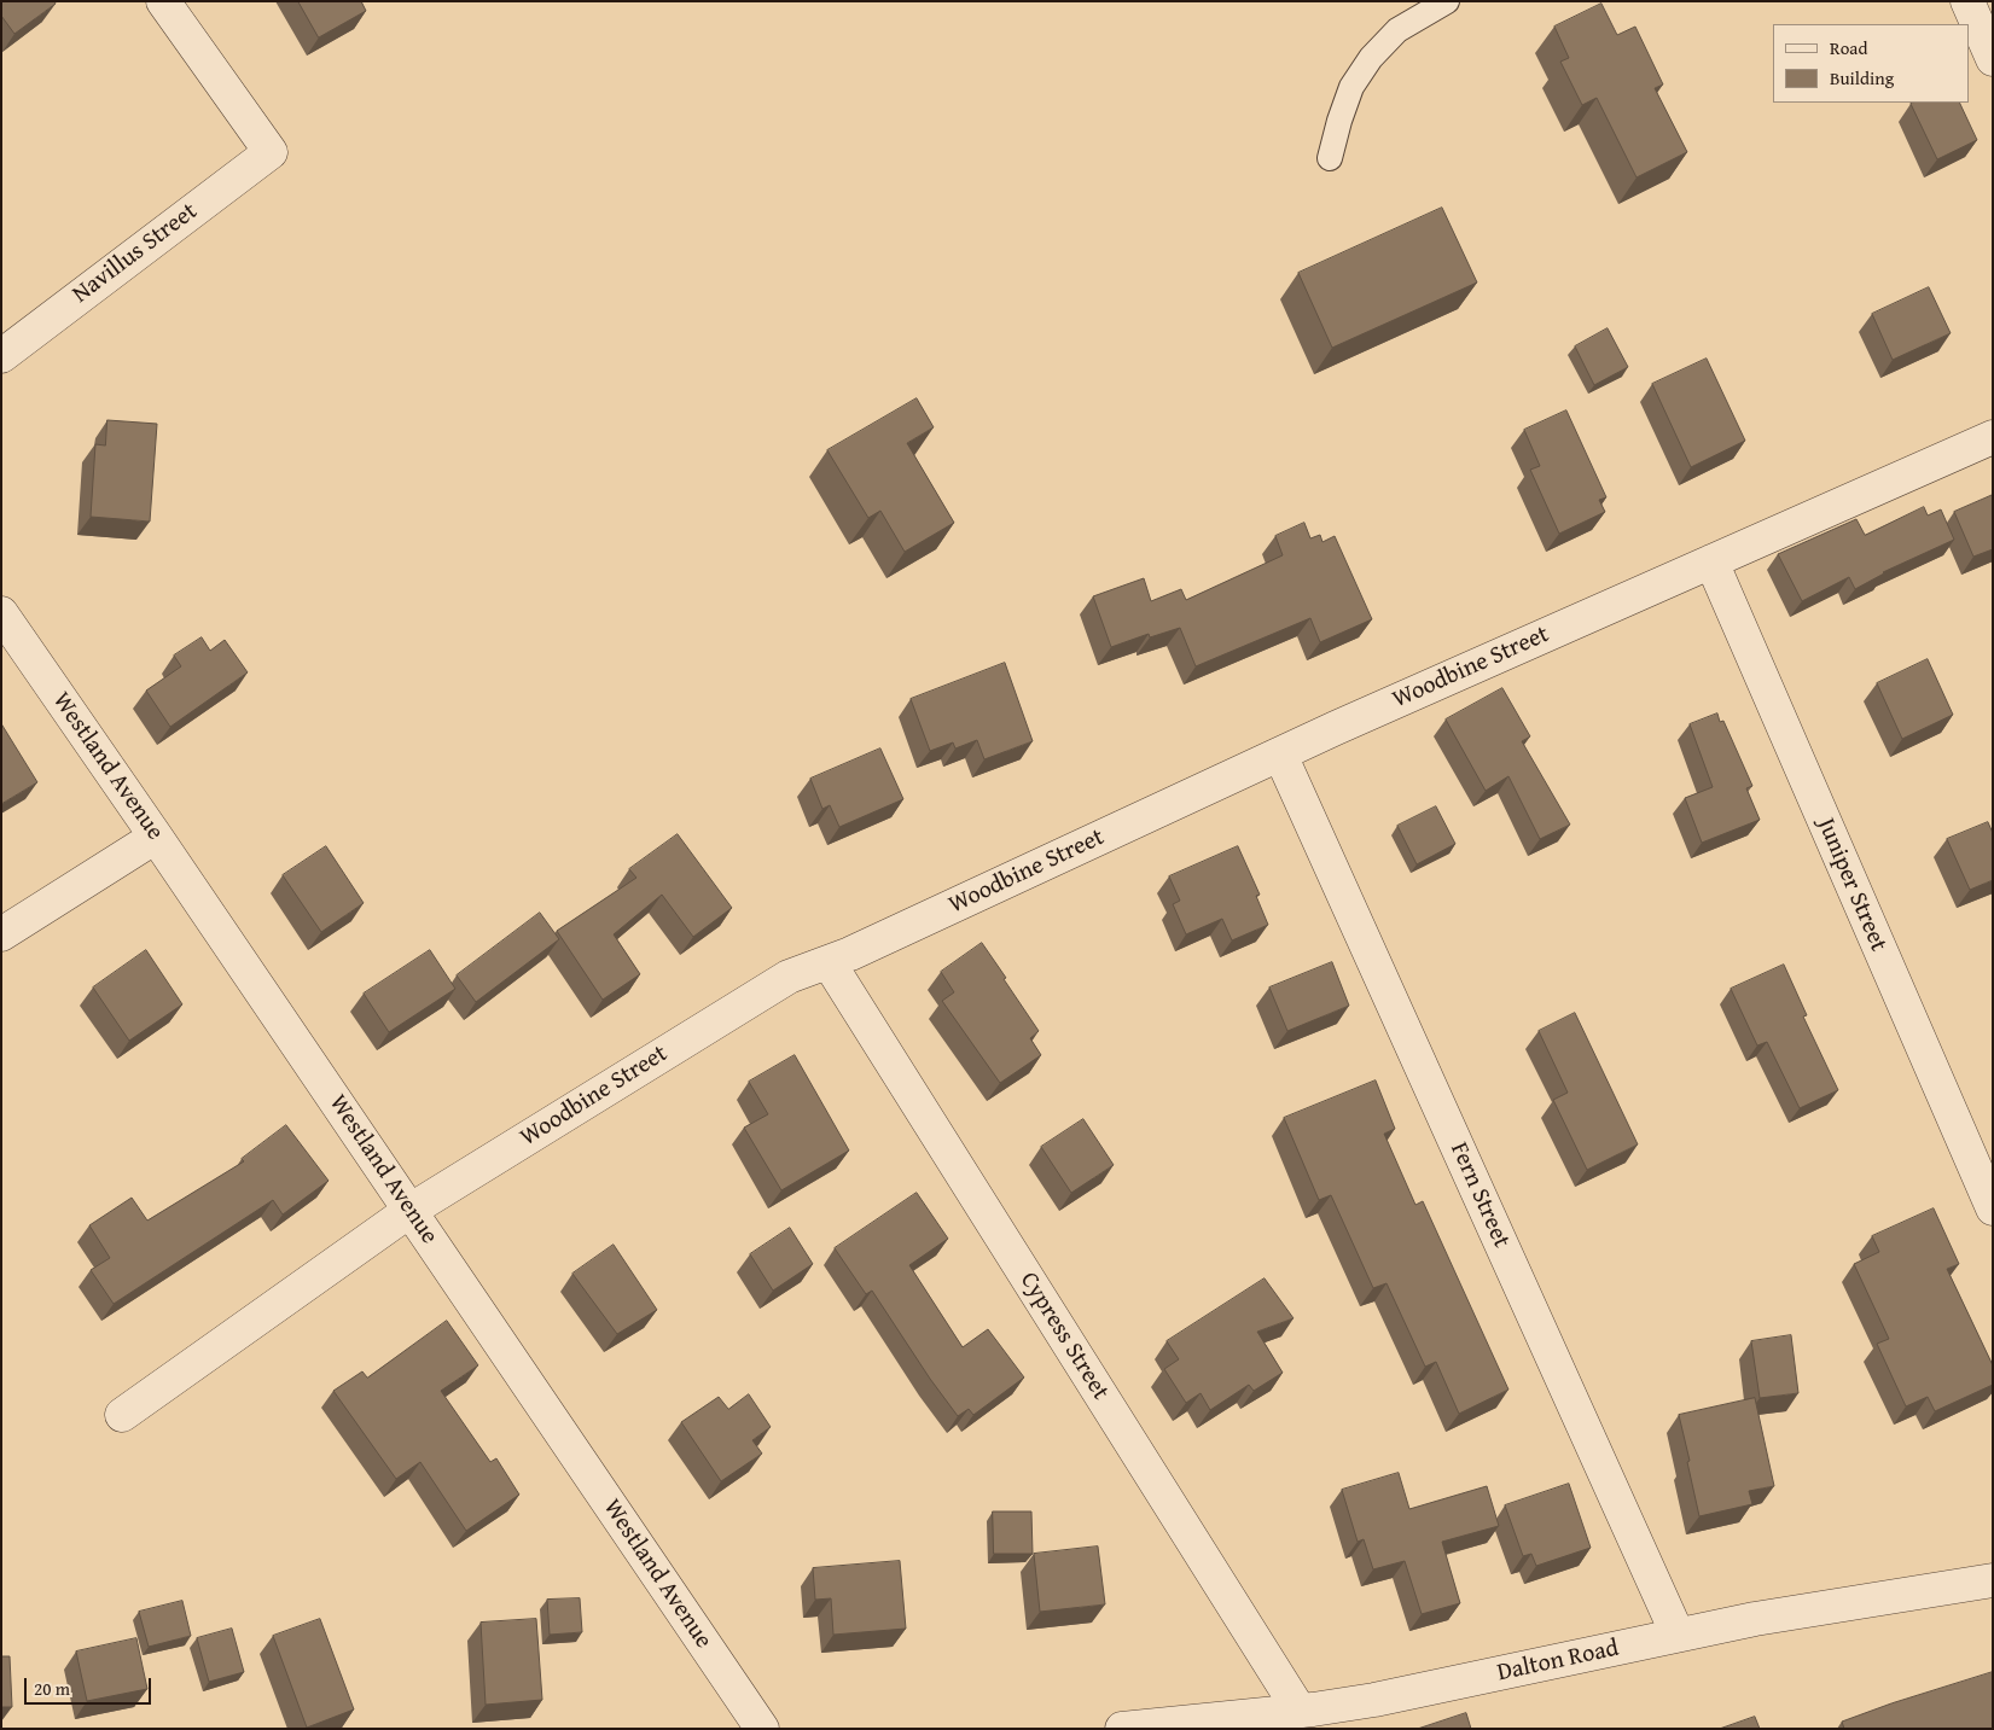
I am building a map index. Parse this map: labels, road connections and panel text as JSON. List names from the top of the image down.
{
  "streets": {
    "street": [
      "Navillus Street",
      "Woodbine Street",
      "Westland Avenue",
      "Juniper Street",
      "Fern Street",
      "Cypress Street",
      "Dalton Road"
    ]
  },
  "crossings": [
    ["Woodbine Street", "Westland Avenue"],
    ["Woodbine Street", "Juniper Street"],
    ["Woodbine Street", "Fern Street"],
    ["Woodbine Street", "Cypress Street"],
    ["Fern Street", "Dalton Road"],
    ["Cypress Street", "Dalton Road"]
  ],
  "legend": ["Road", "Building"],
  "scale_bar": "20 m"
}
